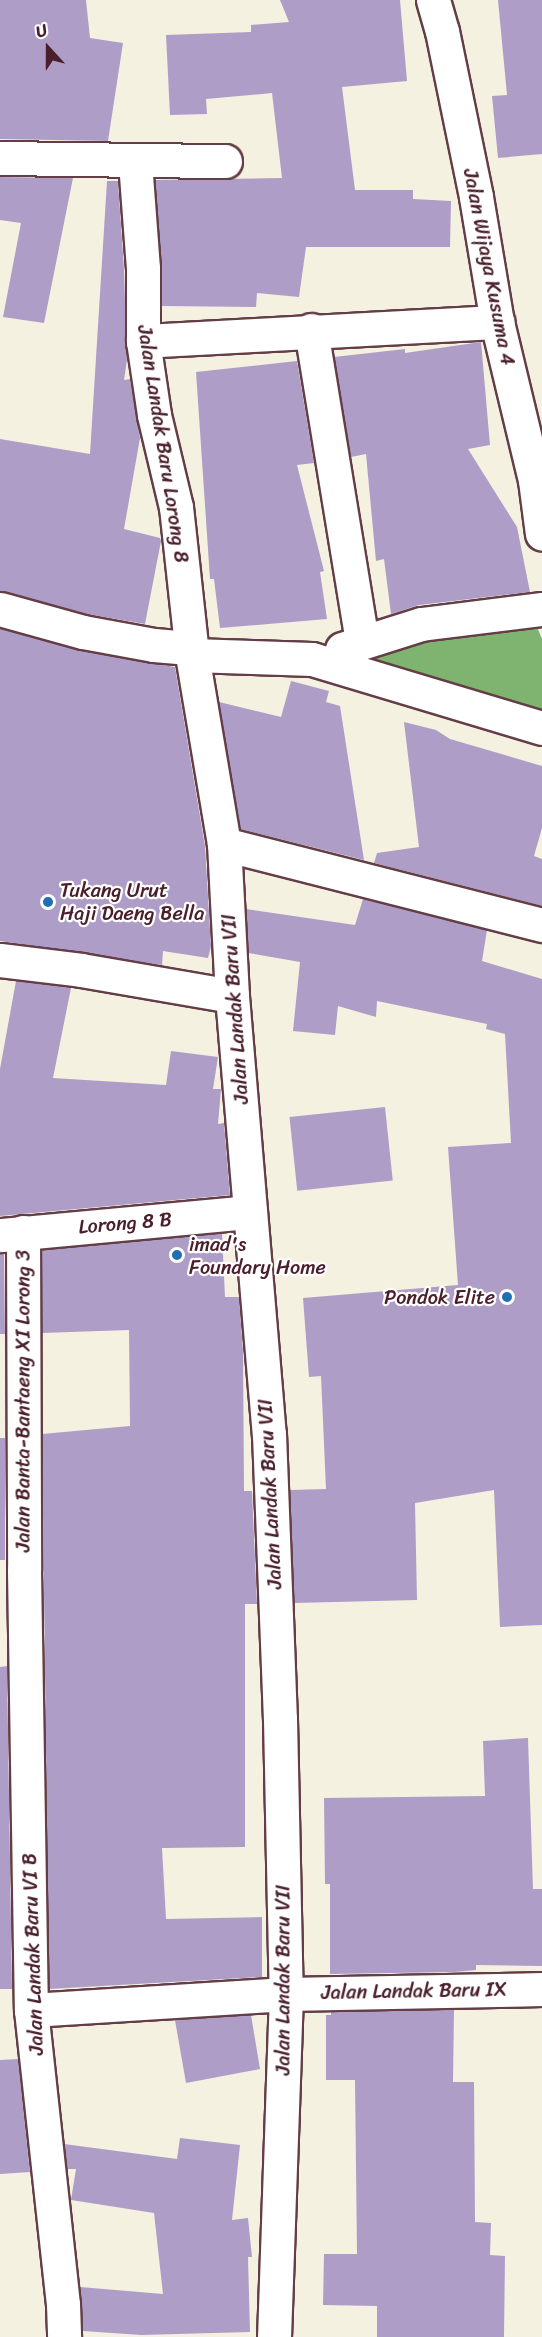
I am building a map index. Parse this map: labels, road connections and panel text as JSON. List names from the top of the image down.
{
  "streets": {
    "street": [
      "Jalan Wijaya Kusuma 4",
      "Jalan Landak Baru Lorong 8",
      "Jalan Landak Baru VII",
      "Lorong 8 B",
      "Jalan Banta-Bantaeng XI Lorong 3",
      "Jalan Landak Baru VI B",
      "Jalan Landak Baru IX"
    ]
  },
  "crossings": [
    ["Jalan Landak Baru Lorong 8", "Jalan Landak Baru VII"],
    ["Jalan Landak Baru VII", "Lorong 8 B"],
    ["Jalan Landak Baru VII", "Jalan Landak Baru IX"],
    ["Lorong 8 B", "Jalan Banta-Bantaeng XI Lorong 3"],
    ["Jalan Banta-Bantaeng XI Lorong 3", "Jalan Landak Baru VI B"],
    ["Jalan Landak Baru VI B", "Jalan Landak Baru IX"]
  ],
  "places": ["Tukang Urut Haji Daeng Bella", "imad's Foundary Home", "Pondok Elite"],
  "north": "top"
}
